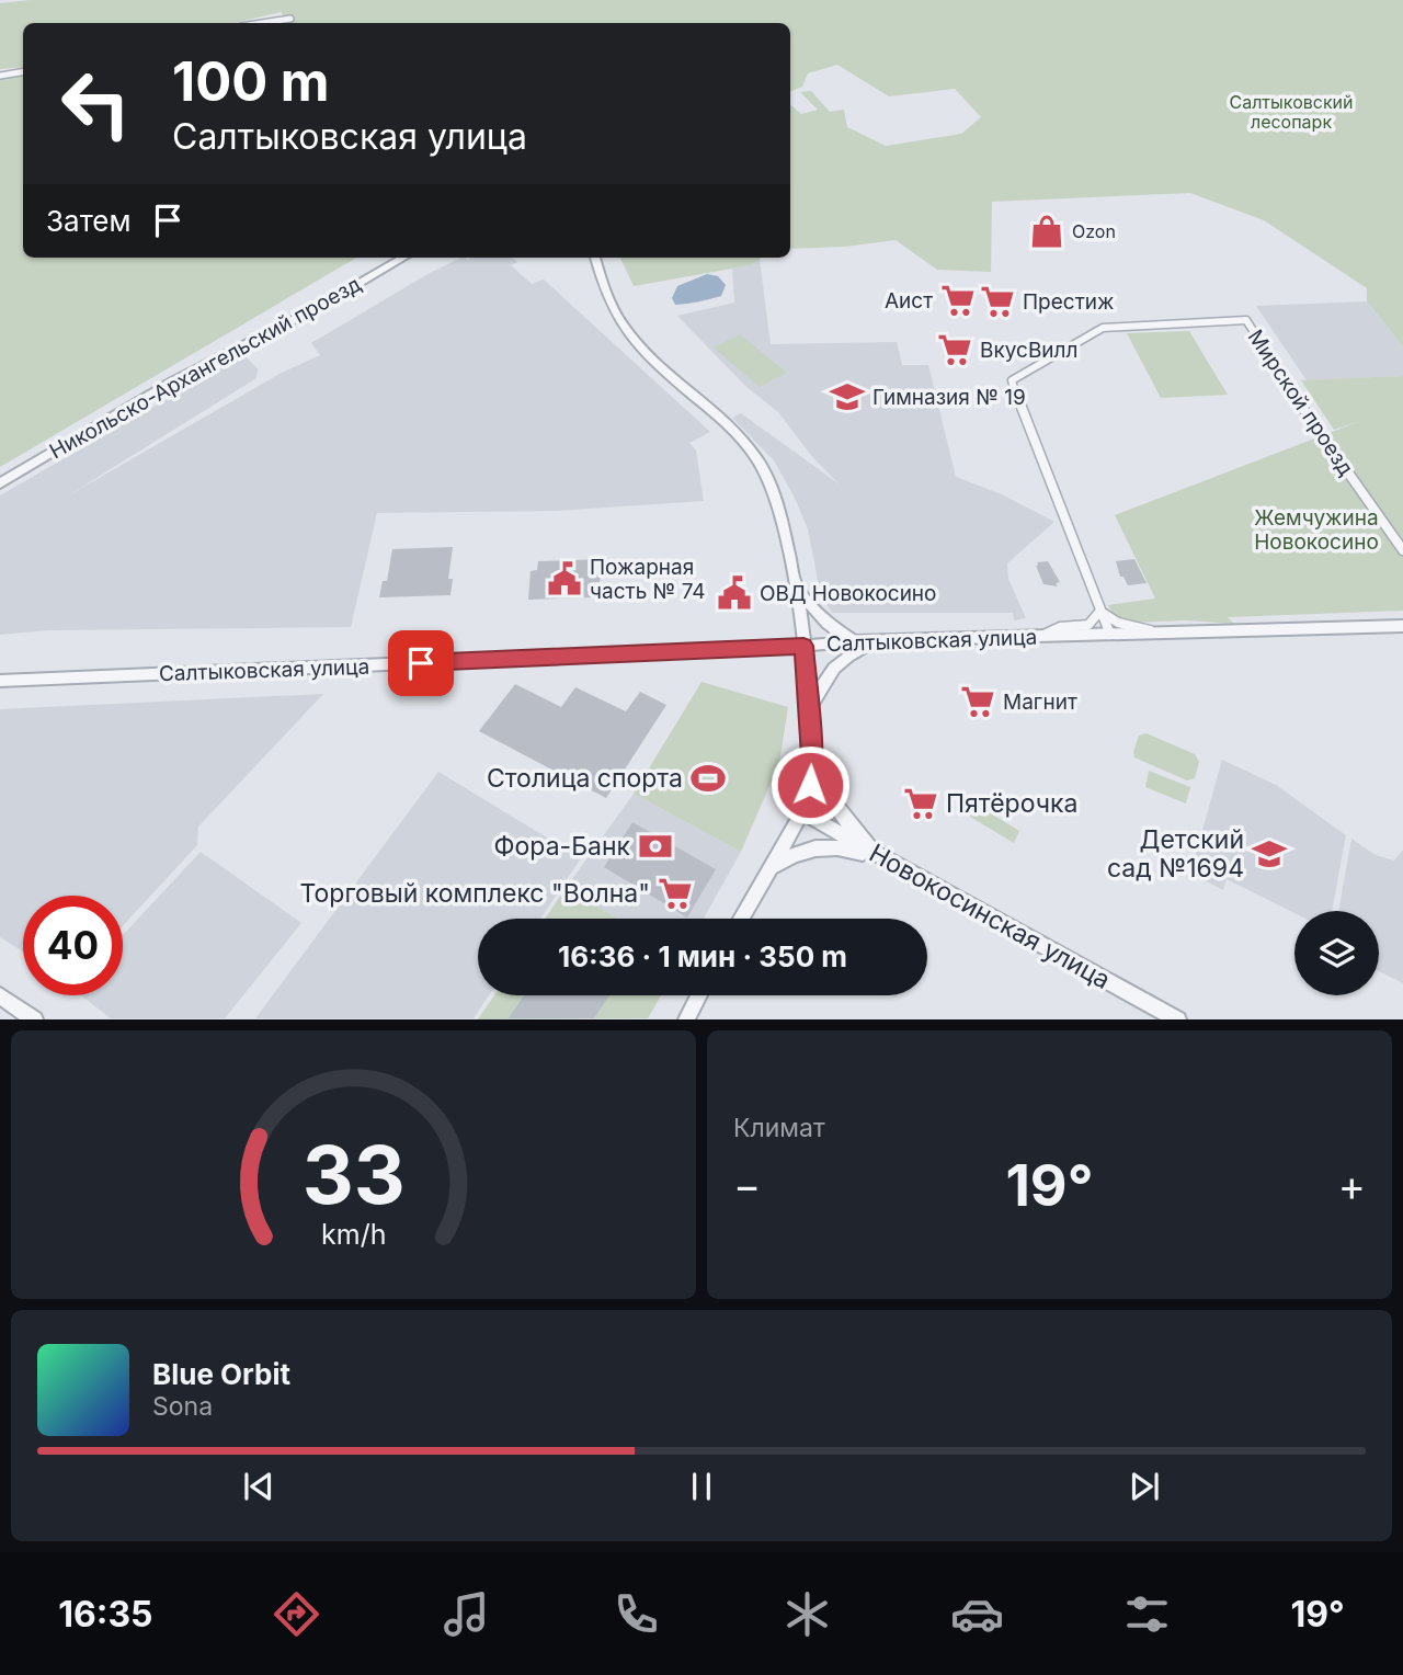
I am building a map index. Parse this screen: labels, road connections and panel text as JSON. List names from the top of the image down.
{
  "streets": {
    "street": [
      "Никольско-Архангельский проезд",
      "Мирской проезд",
      "Салтыковская улица",
      "Новокосинская улица"
    ]
  },
  "crossings": [
    ["Мирской проезд", "Салтыковская улица"]
  ],
  "parks": ["Салтыковский лесопарк", "Жемчужина Новокосино"],
  "places": {
    "shop": ["Ozon"],
    "supermarket": [
      "Аист",
      "Престиж",
      "ВкусВилл",
      "Магнит",
      "Пятёрочка",
      "Торговый комплекс \"Волна\""
    ],
    "school or university": ["Гимназия № 19", "Детский сад №1694"],
    "public building": ["Пожарная часть № 74", "ОВД Новокосино"],
    "sports": ["Столица спорта"],
    "bank": ["Фора-Банк"]
  },
  "page": {
    "turn": ["100 m", "Салтыковская улица"],
    "then": "Затем",
    "limit": "40",
    "trip": "16:36 · 1 мин · 350 m",
    "tile": "Климат",
    "heat": ["−", "19°", "+"],
    "song": ["Blue Orbit", "Sona"],
    "tabs": ["16:35", "19°"],
    "gauge": ["33", "km/h"]
  }
}
